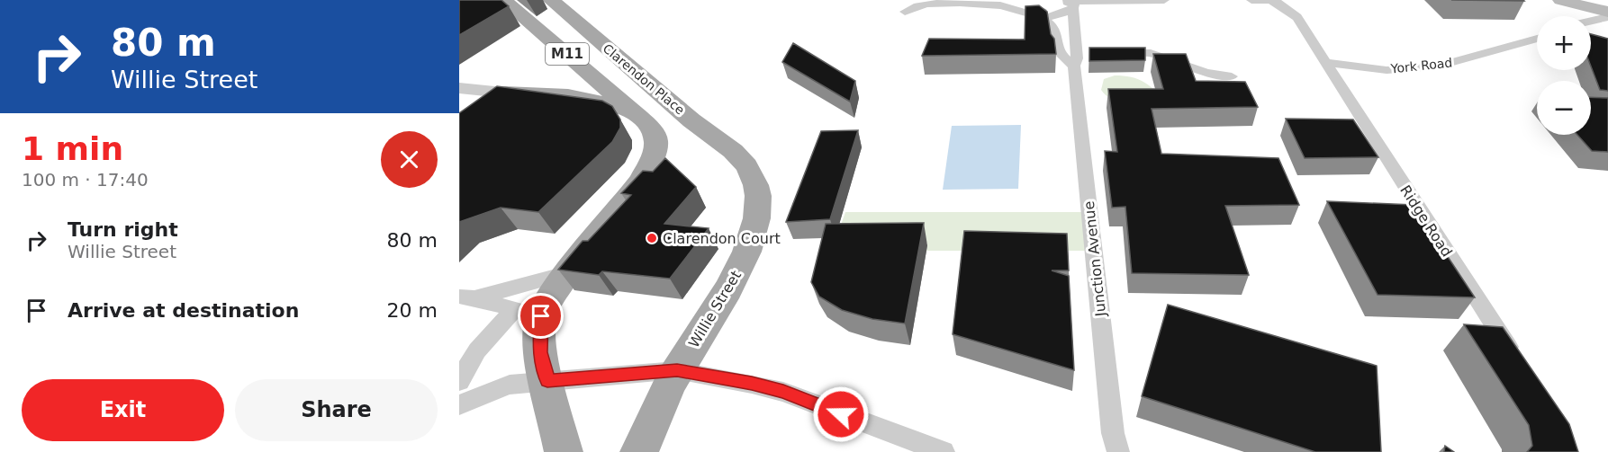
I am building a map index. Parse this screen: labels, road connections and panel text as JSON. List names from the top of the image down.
{
  "streets": {
    "main road": ["M11", "Clarendon Place", "Willie Street"],
    "street": ["York Road", "Ridge Road", "Junction Avenue"]
  },
  "crossings": [
    ["York Road", "Ridge Road"],
    ["Clarendon Place", "Willie Street"]
  ],
  "places": ["Clarendon Court"],
  "page": {
    "turn": ["80 m", "Willie Street"],
    "map_buttons": ["+", "−"],
    "heading": ["1 min", "100 m · 17:40"],
    "list": [
      {
        "name": "Turn right",
        "note": "Willie Street",
        "value": "80 m"
      },
      {
        "name": "Arrive at destination",
        "value": "20 m"
      }
    ],
    "buttons": ["Exit", "Share"]
  }
}
